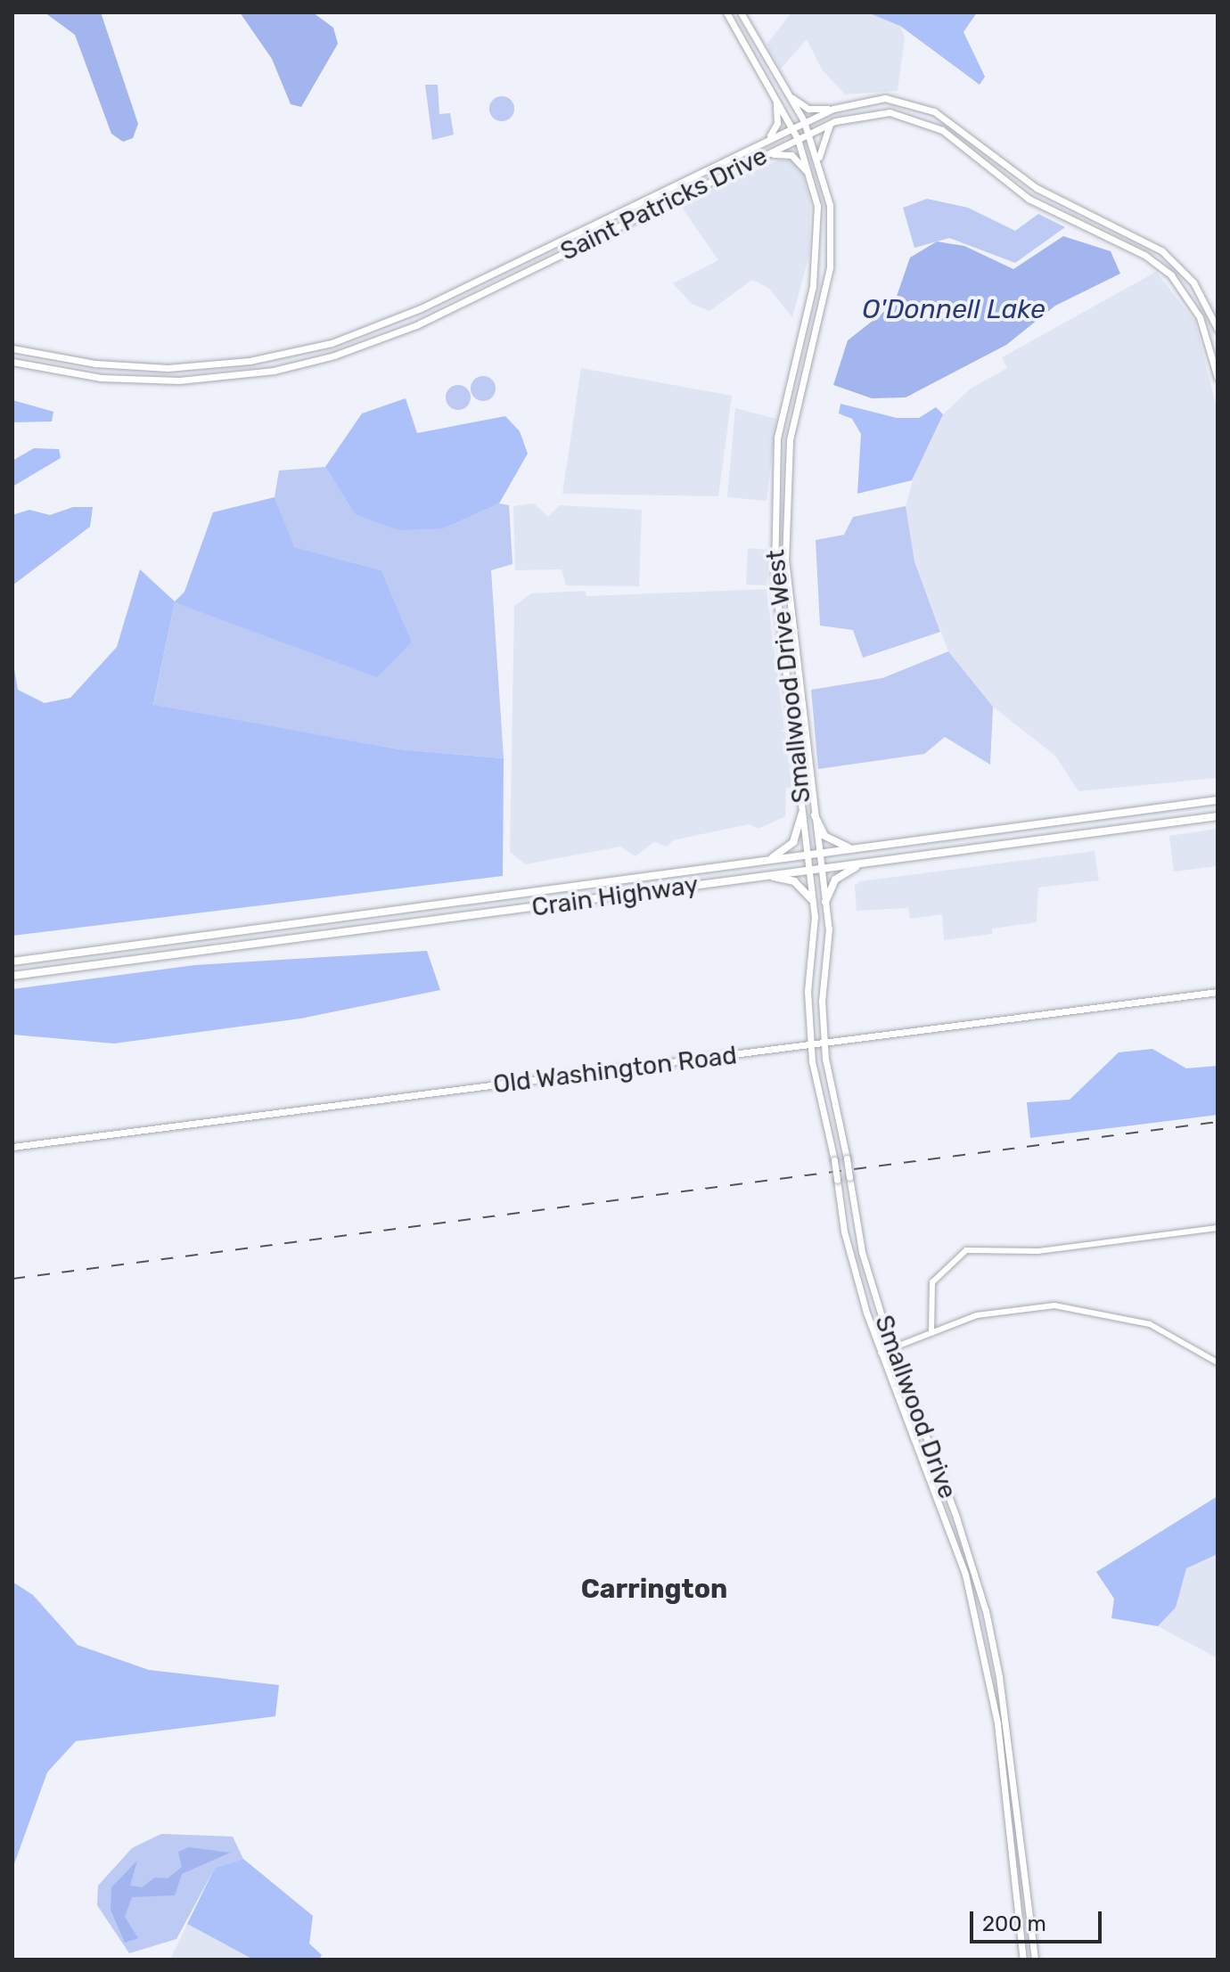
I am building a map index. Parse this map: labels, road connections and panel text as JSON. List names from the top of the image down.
{
  "streets": {
    "highway": ["Crain Highway"],
    "main road": [
      "Saint Patricks Drive",
      "Smallwood Drive West",
      "Old Washington Road",
      "Smallwood Drive"
    ]
  },
  "crossings": [
    ["Saint Patricks Drive", "Smallwood Drive West"],
    ["Smallwood Drive West", "Crain Highway"],
    ["Smallwood Drive West", "Smallwood Drive"],
    ["Crain Highway", "Smallwood Drive"],
    ["Old Washington Road", "Smallwood Drive"]
  ],
  "districts": ["Carrington"],
  "water": ["O'Donnell Lake"],
  "scale_bar": "200 m"
}
